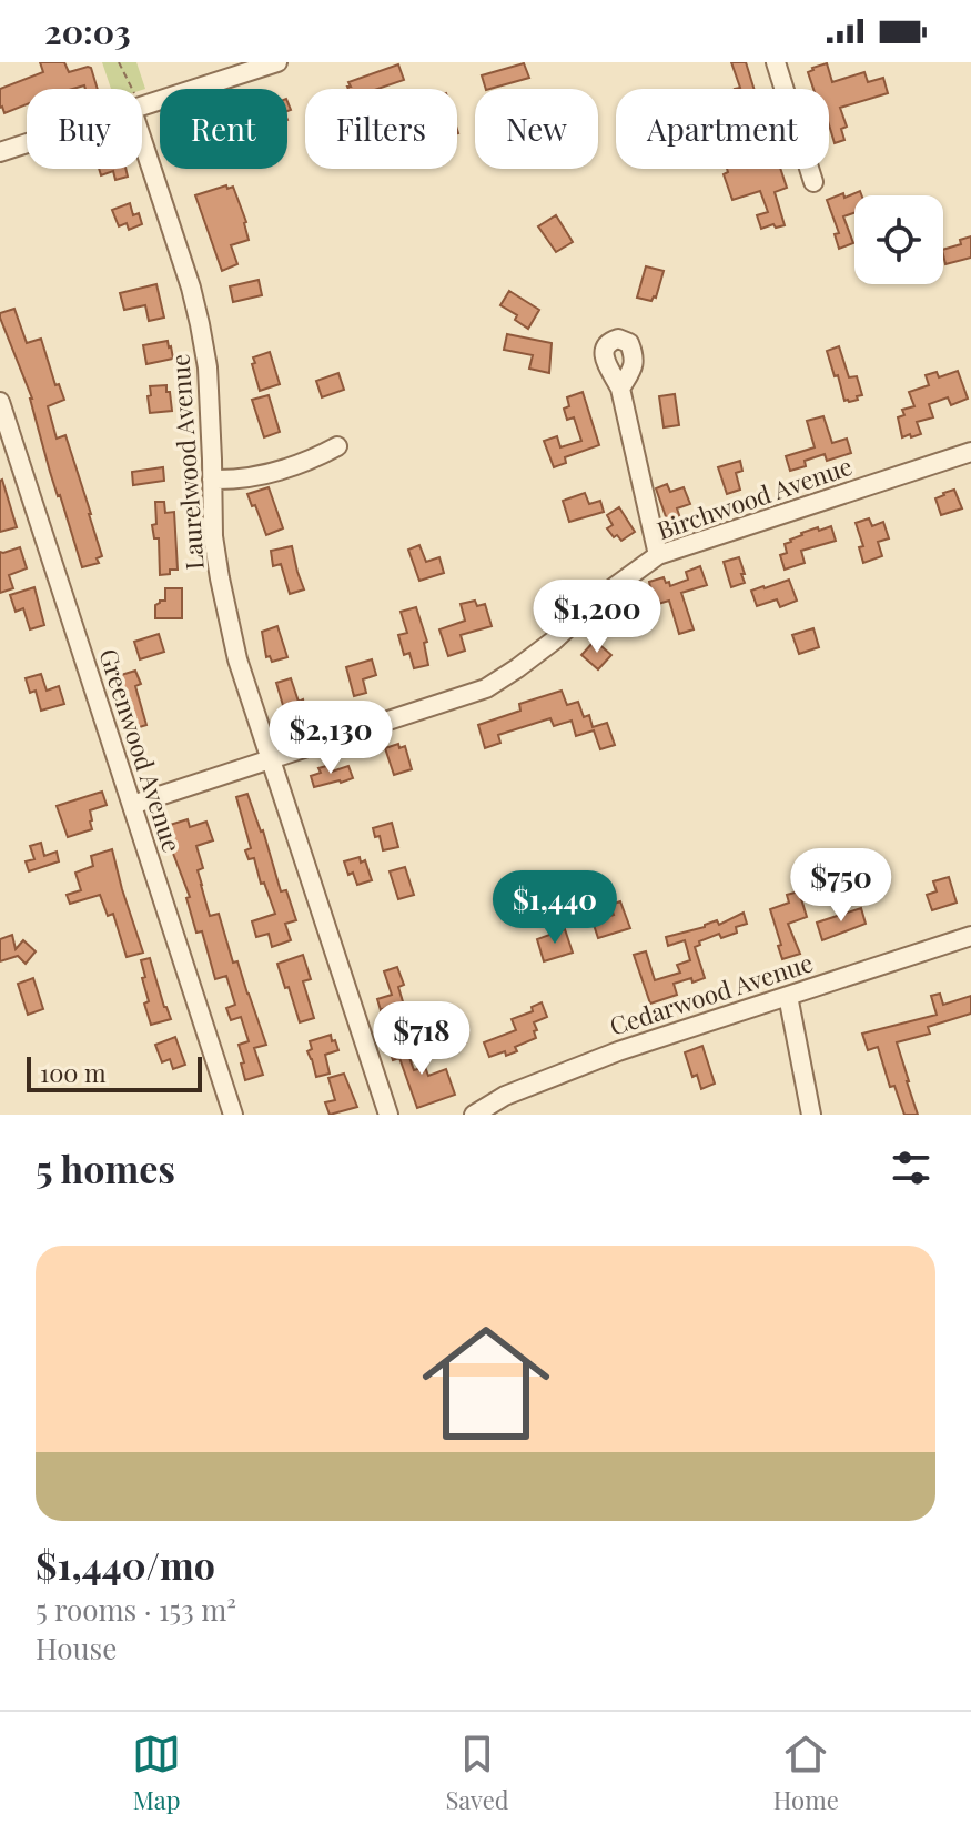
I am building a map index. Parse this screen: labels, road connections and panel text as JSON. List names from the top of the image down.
{
  "streets": {
    "street": [
      "Laurelwood Avenue",
      "Birchwood Avenue",
      "Greenwood Avenue",
      "Cedarwood Avenue"
    ]
  },
  "crossings": [
    ["Laurelwood Avenue", "Birchwood Avenue"],
    ["Birchwood Avenue", "Greenwood Avenue"]
  ],
  "scale_bar": "100 m",
  "page": {
    "status": "20:03",
    "chip": [
      "Buy",
      "Rent",
      "Filters",
      "New",
      "Apartment"
    ],
    "price": [
      "$1,200",
      "$2,130",
      "$750",
      "$1,440",
      "$718"
    ],
    "scale": "100 m",
    "heading": "5 homes",
    "list": [
      {
        "name": "$1,440/mo",
        "note": "5 rooms · 153 m² · House"
      }
    ],
    "tabs": ["Map", "Saved", "Home"]
  }
}
